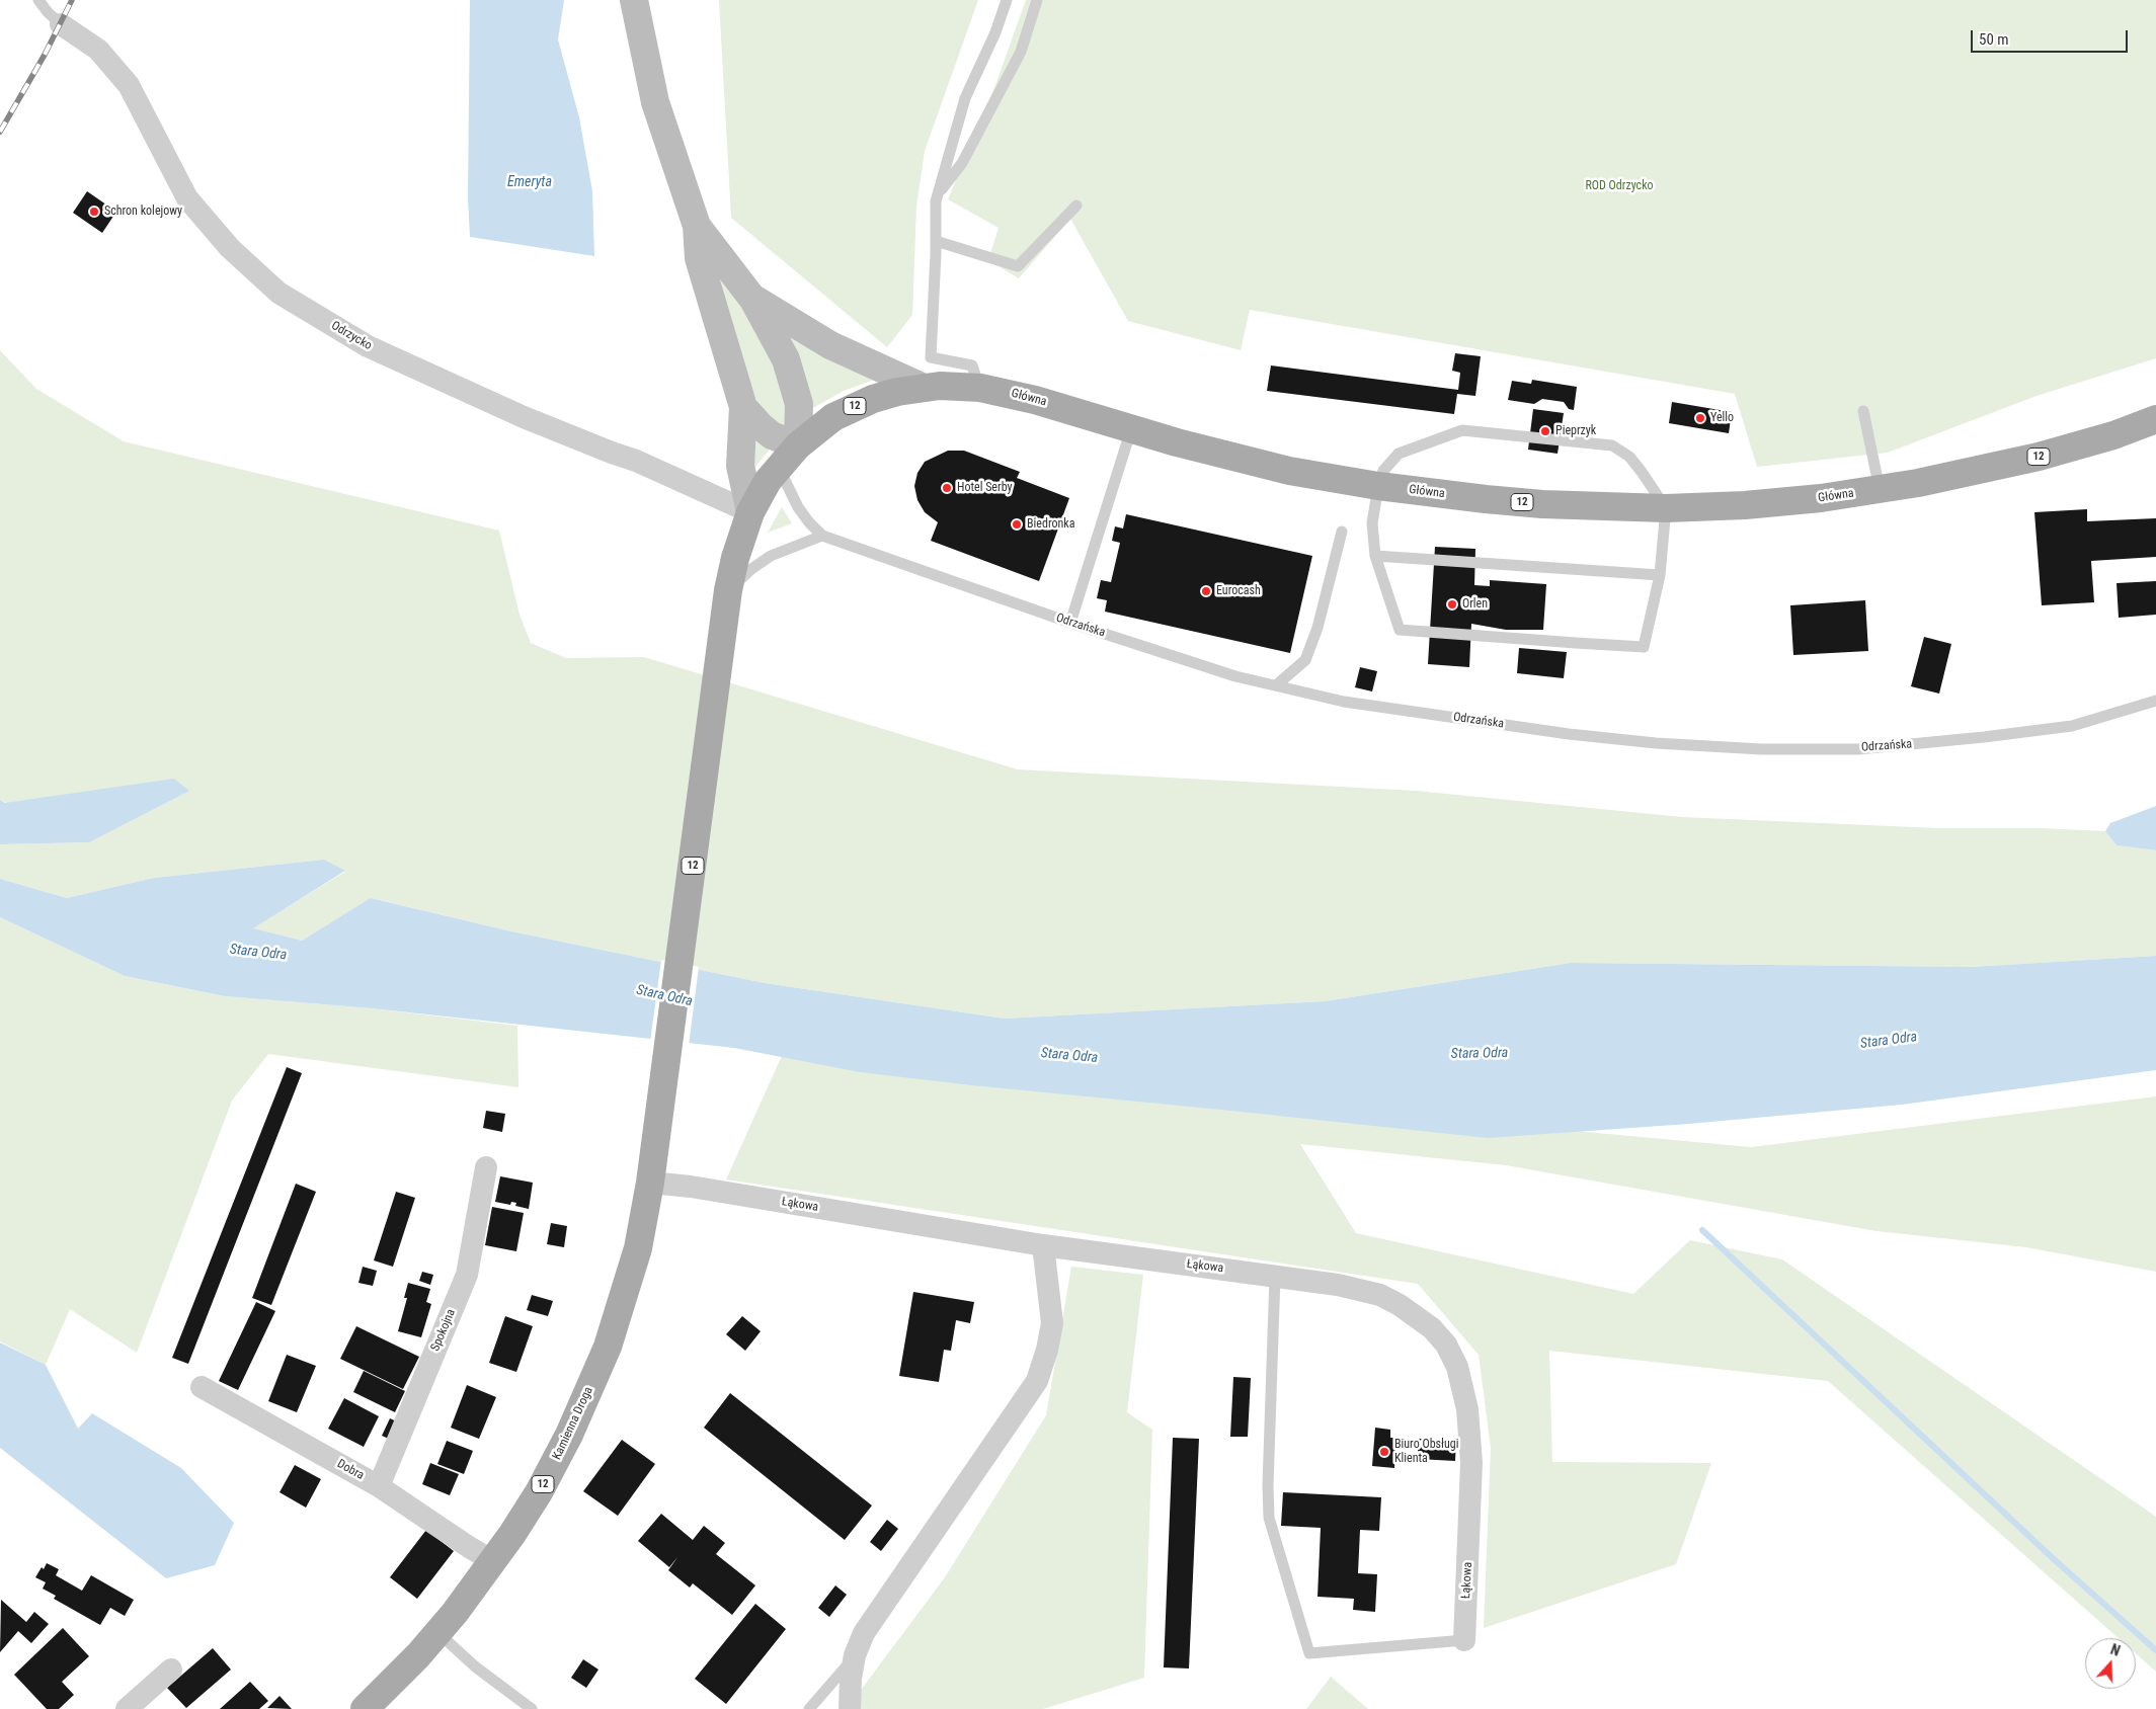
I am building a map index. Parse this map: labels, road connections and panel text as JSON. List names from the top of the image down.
{
  "streets": {
    "main road": ["Główna", "12", "Kamienna Droga"],
    "street": [
      "Odrzycko",
      "Łąkowa",
      "Spokojna",
      "Dobra"
    ],
    "lane": ["Odrzańska"]
  },
  "crossings": [
    ["Odrzycko", "Główna"],
    ["Odrzycko", "12"],
    ["Główna", "12"],
    ["Główna", "Odrzańska"],
    ["12", "Kamienna Droga"],
    ["Łąkowa", "Kamienna Droga"],
    ["Spokojna", "Dobra"],
    ["Kamienna Droga", "Dobra"]
  ],
  "water": ["Emeryta", "Stara Odra"],
  "parks": ["ROD Odrzycko"],
  "places": [
    "Schron kolejowy",
    "Yello",
    "Pieprzyk",
    "Hotel Serby",
    "Biedronka",
    "Eurocash",
    "Orlen",
    "Biuro Obsługi Klienta"
  ],
  "scale_bar": "50 m",
  "north": "top"
}
